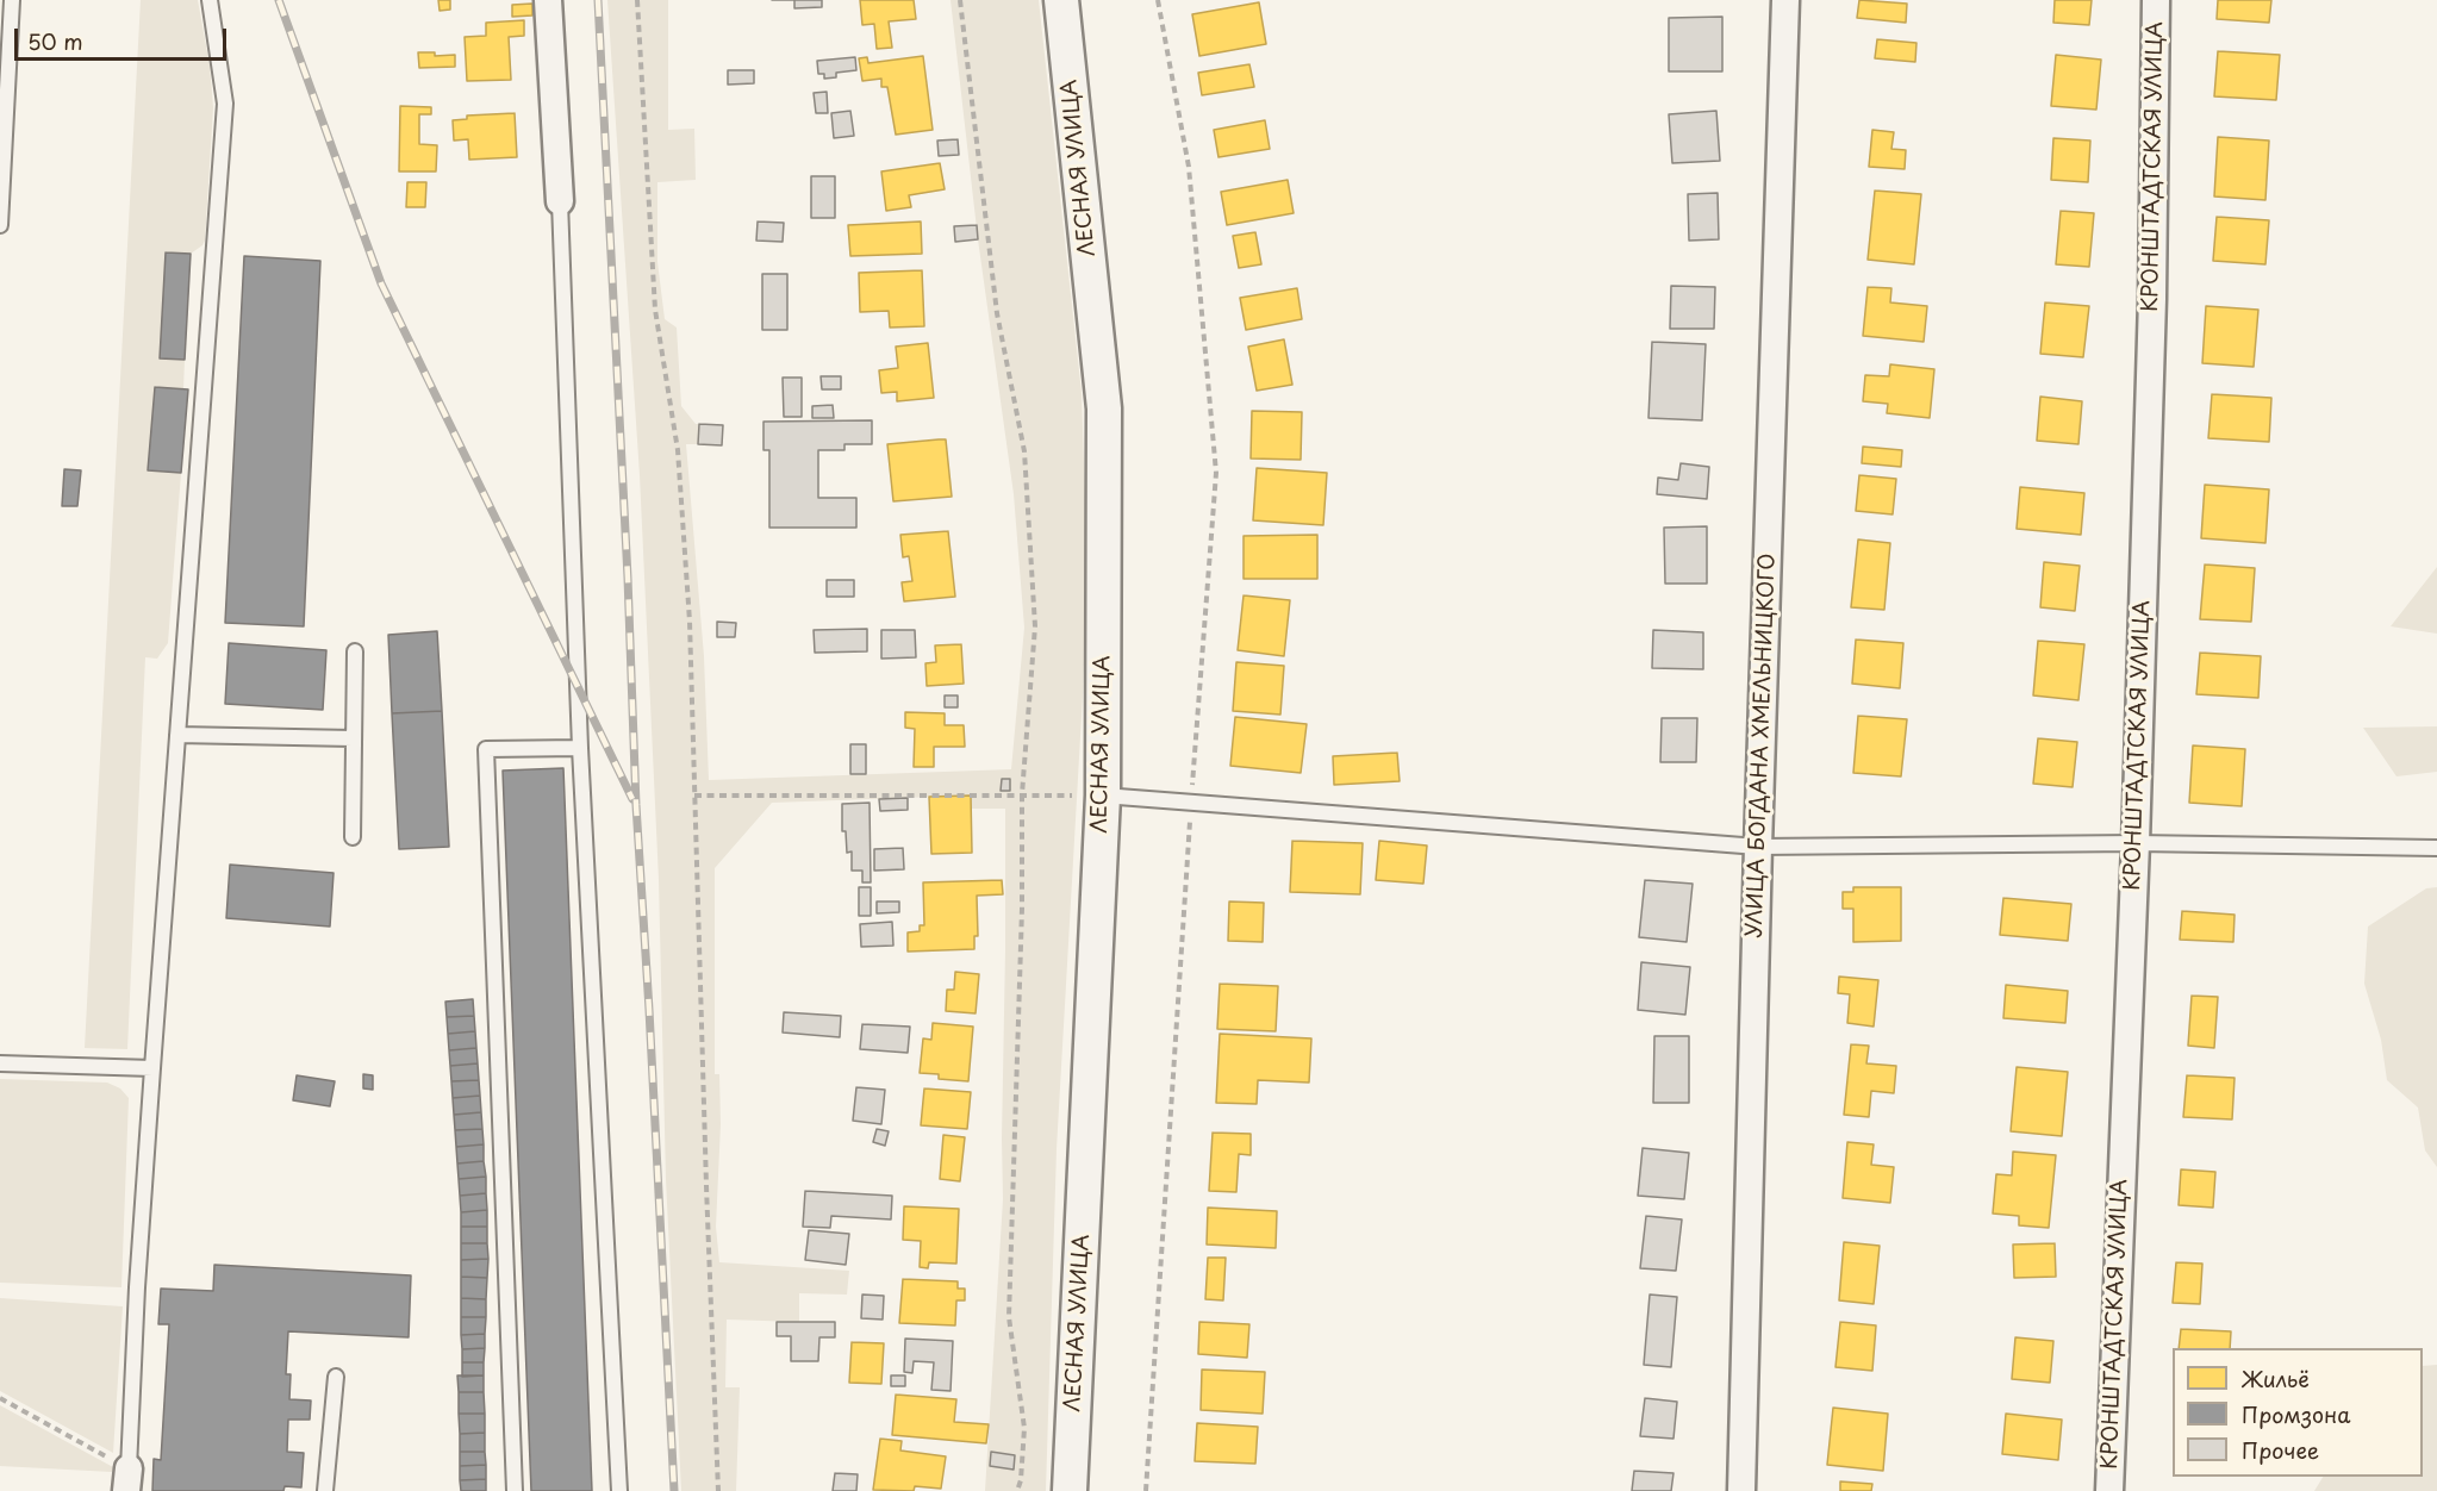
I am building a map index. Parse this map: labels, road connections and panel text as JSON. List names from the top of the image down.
{
  "streets": {
    "street": ["КРОНШТАДТСКАЯ УЛИЦА", "ЛЕСНАЯ УЛИЦА", "УЛИЦА БОГДАНА ХМЕЛЬНИЦКОГО"]
  },
  "legend": ["Жильё", "Промзона", "Прочее"],
  "scale_bar": "50 m"
}
